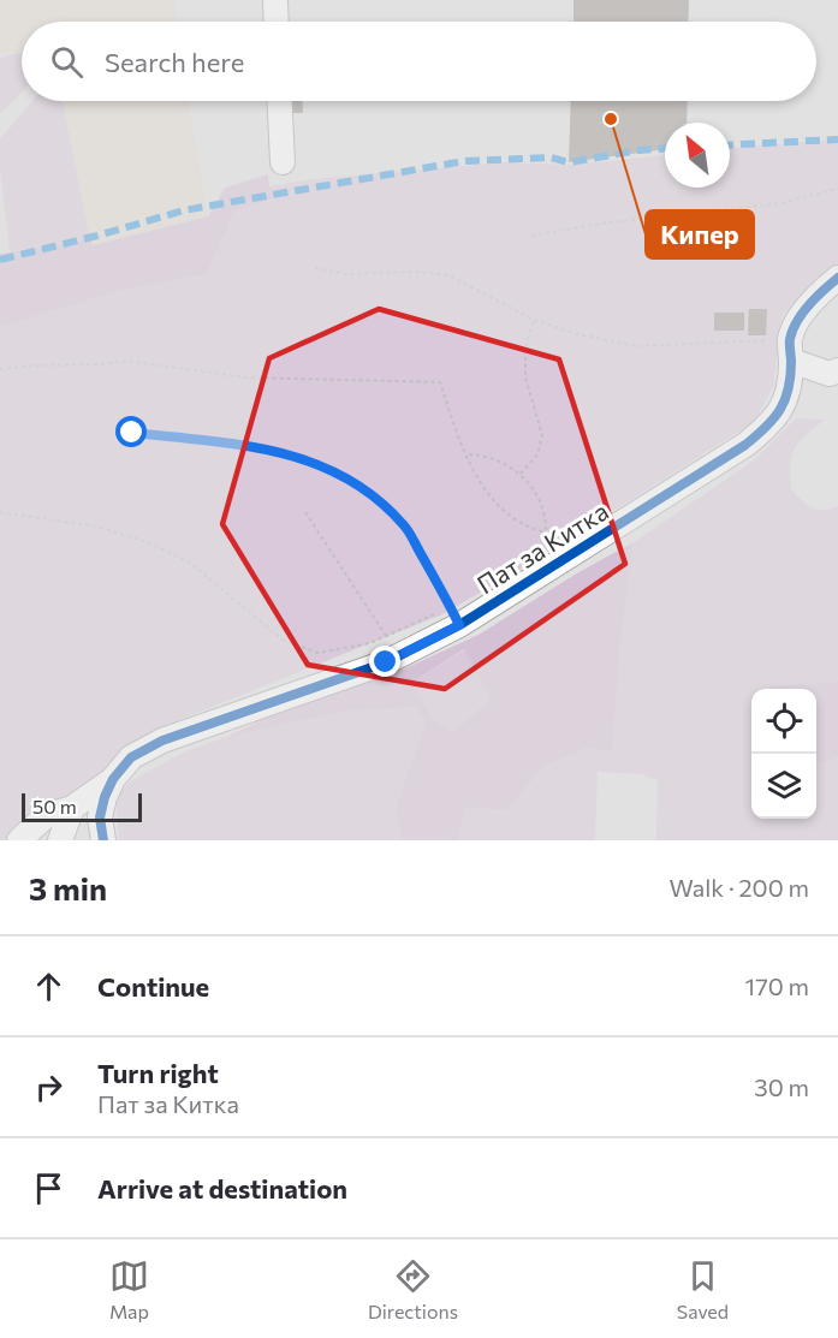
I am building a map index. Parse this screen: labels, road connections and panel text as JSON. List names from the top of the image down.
{
  "streets": {
    "street": ["Пат за Китка"]
  },
  "places": ["Кипер"],
  "scale_bar": "50 m",
  "north": "top left",
  "page": {
    "search": "Search here",
    "scale": "50 m",
    "heading": ["3 min", "Walk · 200 m"],
    "list": [
      ["Continue", "170 m"],
      ["Turn right", "Пат за Китка", "30 m"],
      "Arrive at destination"
    ],
    "nav": ["Map", "Directions", "Saved"]
  }
}
